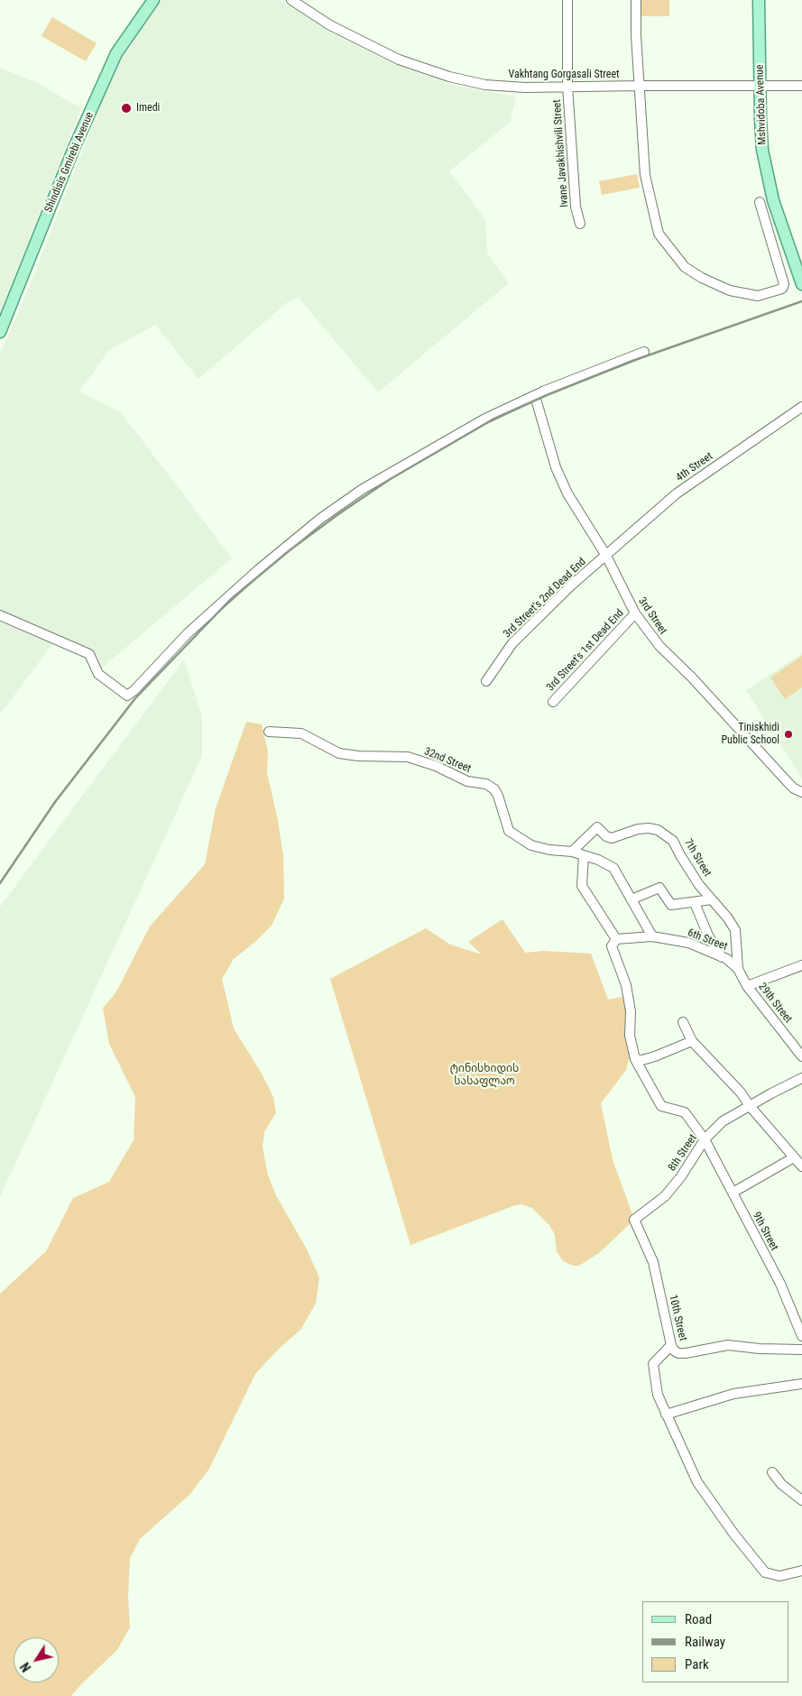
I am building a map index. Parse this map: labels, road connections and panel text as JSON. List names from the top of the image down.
{
  "streets": {
    "main road": ["Mshvidoba Avenue", "Shindisis Gmirebi Avenue"],
    "street": [
      "Vakhtang Gorgasali Street",
      "Ivane Javakhishvili Street",
      "4th Street",
      "3rd Street's 2nd Dead End",
      "3rd Street",
      "3rd Street's 1st Dead End",
      "32nd Street",
      "7th Street",
      "6th Street",
      "29th Street",
      "8th Street",
      "9th Street",
      "10th Street"
    ]
  },
  "crossings": [
    ["Vakhtang Gorgasali Street", "Mshvidoba Avenue"],
    ["Vakhtang Gorgasali Street", "Ivane Javakhishvili Street"],
    ["4th Street", "3rd Street's 2nd Dead End"],
    ["4th Street", "3rd Street"],
    ["3rd Street's 2nd Dead End", "3rd Street"],
    ["3rd Street", "3rd Street's 1st Dead End"],
    ["32nd Street", "7th Street"],
    ["32nd Street", "6th Street"],
    ["7th Street", "6th Street"],
    ["6th Street", "29th Street"],
    ["6th Street", "9th Street"],
    ["8th Street", "9th Street"],
    ["8th Street", "10th Street"]
  ],
  "parks": ["ტინისხიდის სასაფლაო"],
  "places": ["Imedi", "Tiniskhidi Public School"],
  "legend": ["Road", "Railway", "Park"],
  "north": "bottom left"
}
